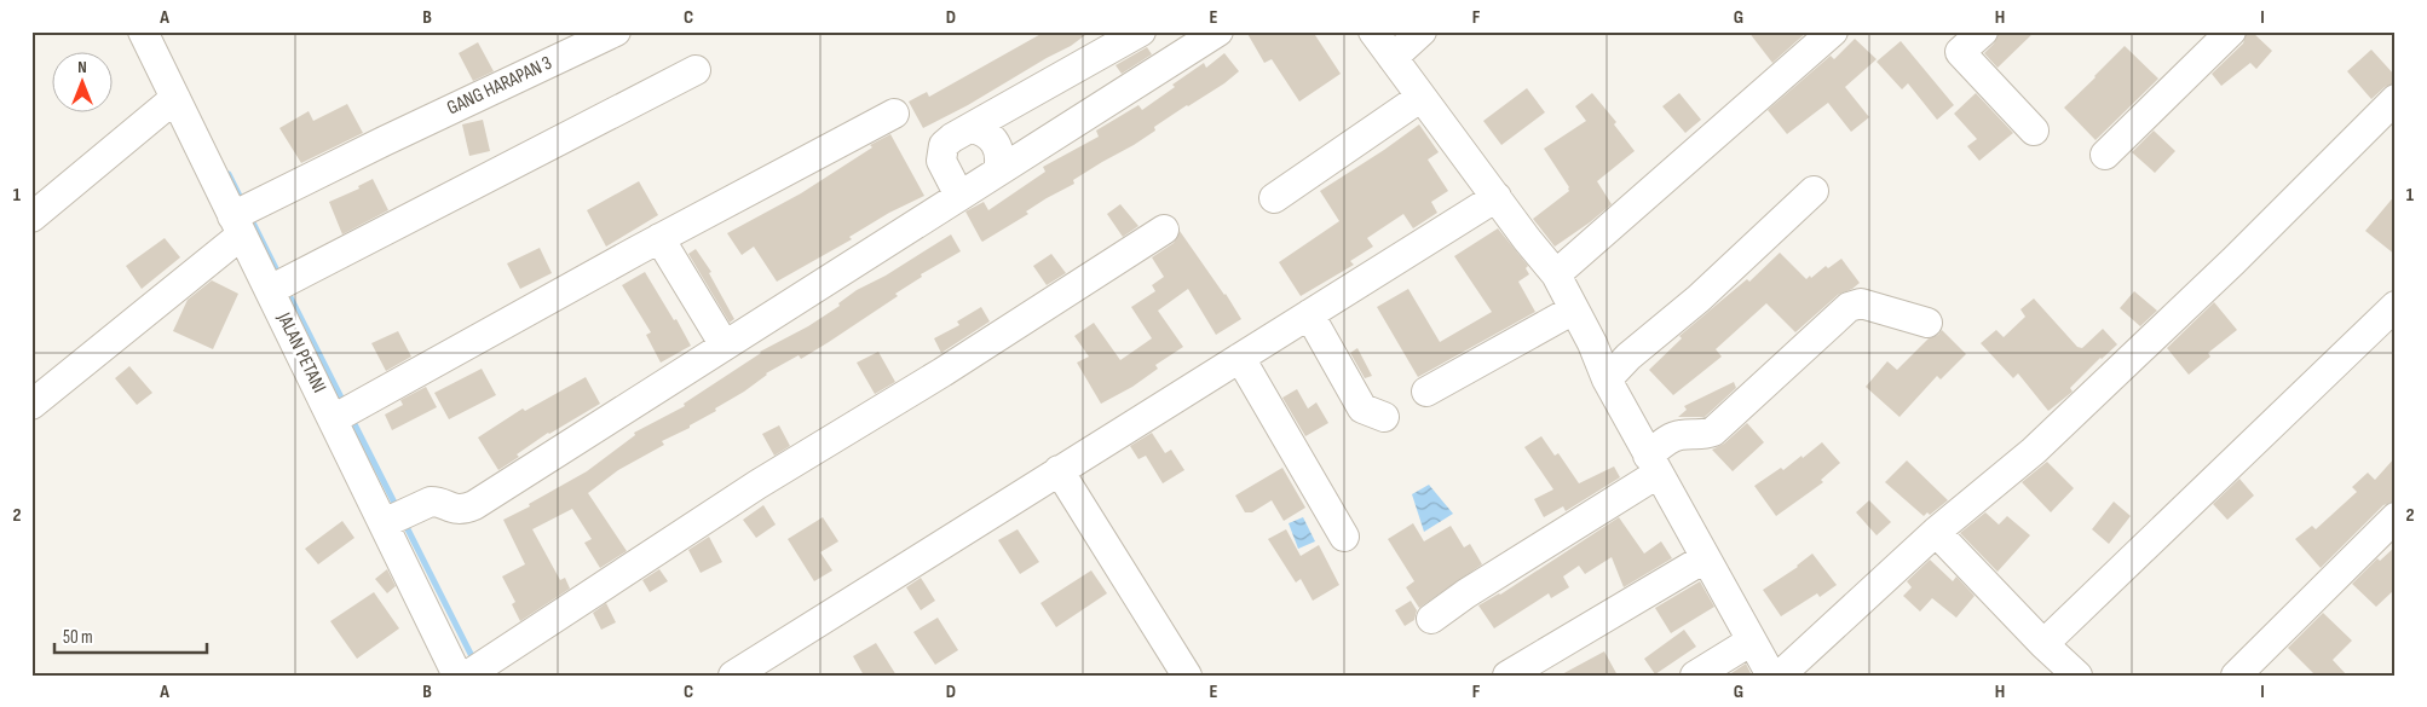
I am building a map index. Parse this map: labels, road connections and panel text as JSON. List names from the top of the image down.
{
  "streets": {
    "street": ["GANG HARAPAN 3", "JALAN PETANI"]
  },
  "crossings": [
    ["GANG HARAPAN 3", "JALAN PETANI"]
  ],
  "scale_bar": "50 m",
  "north": "top",
  "grid": {
    "columns": [
      "A",
      "B",
      "C",
      "D",
      "E",
      "F",
      "G",
      "H",
      "I"
    ],
    "rows": ["1", "2"]
  }
}
